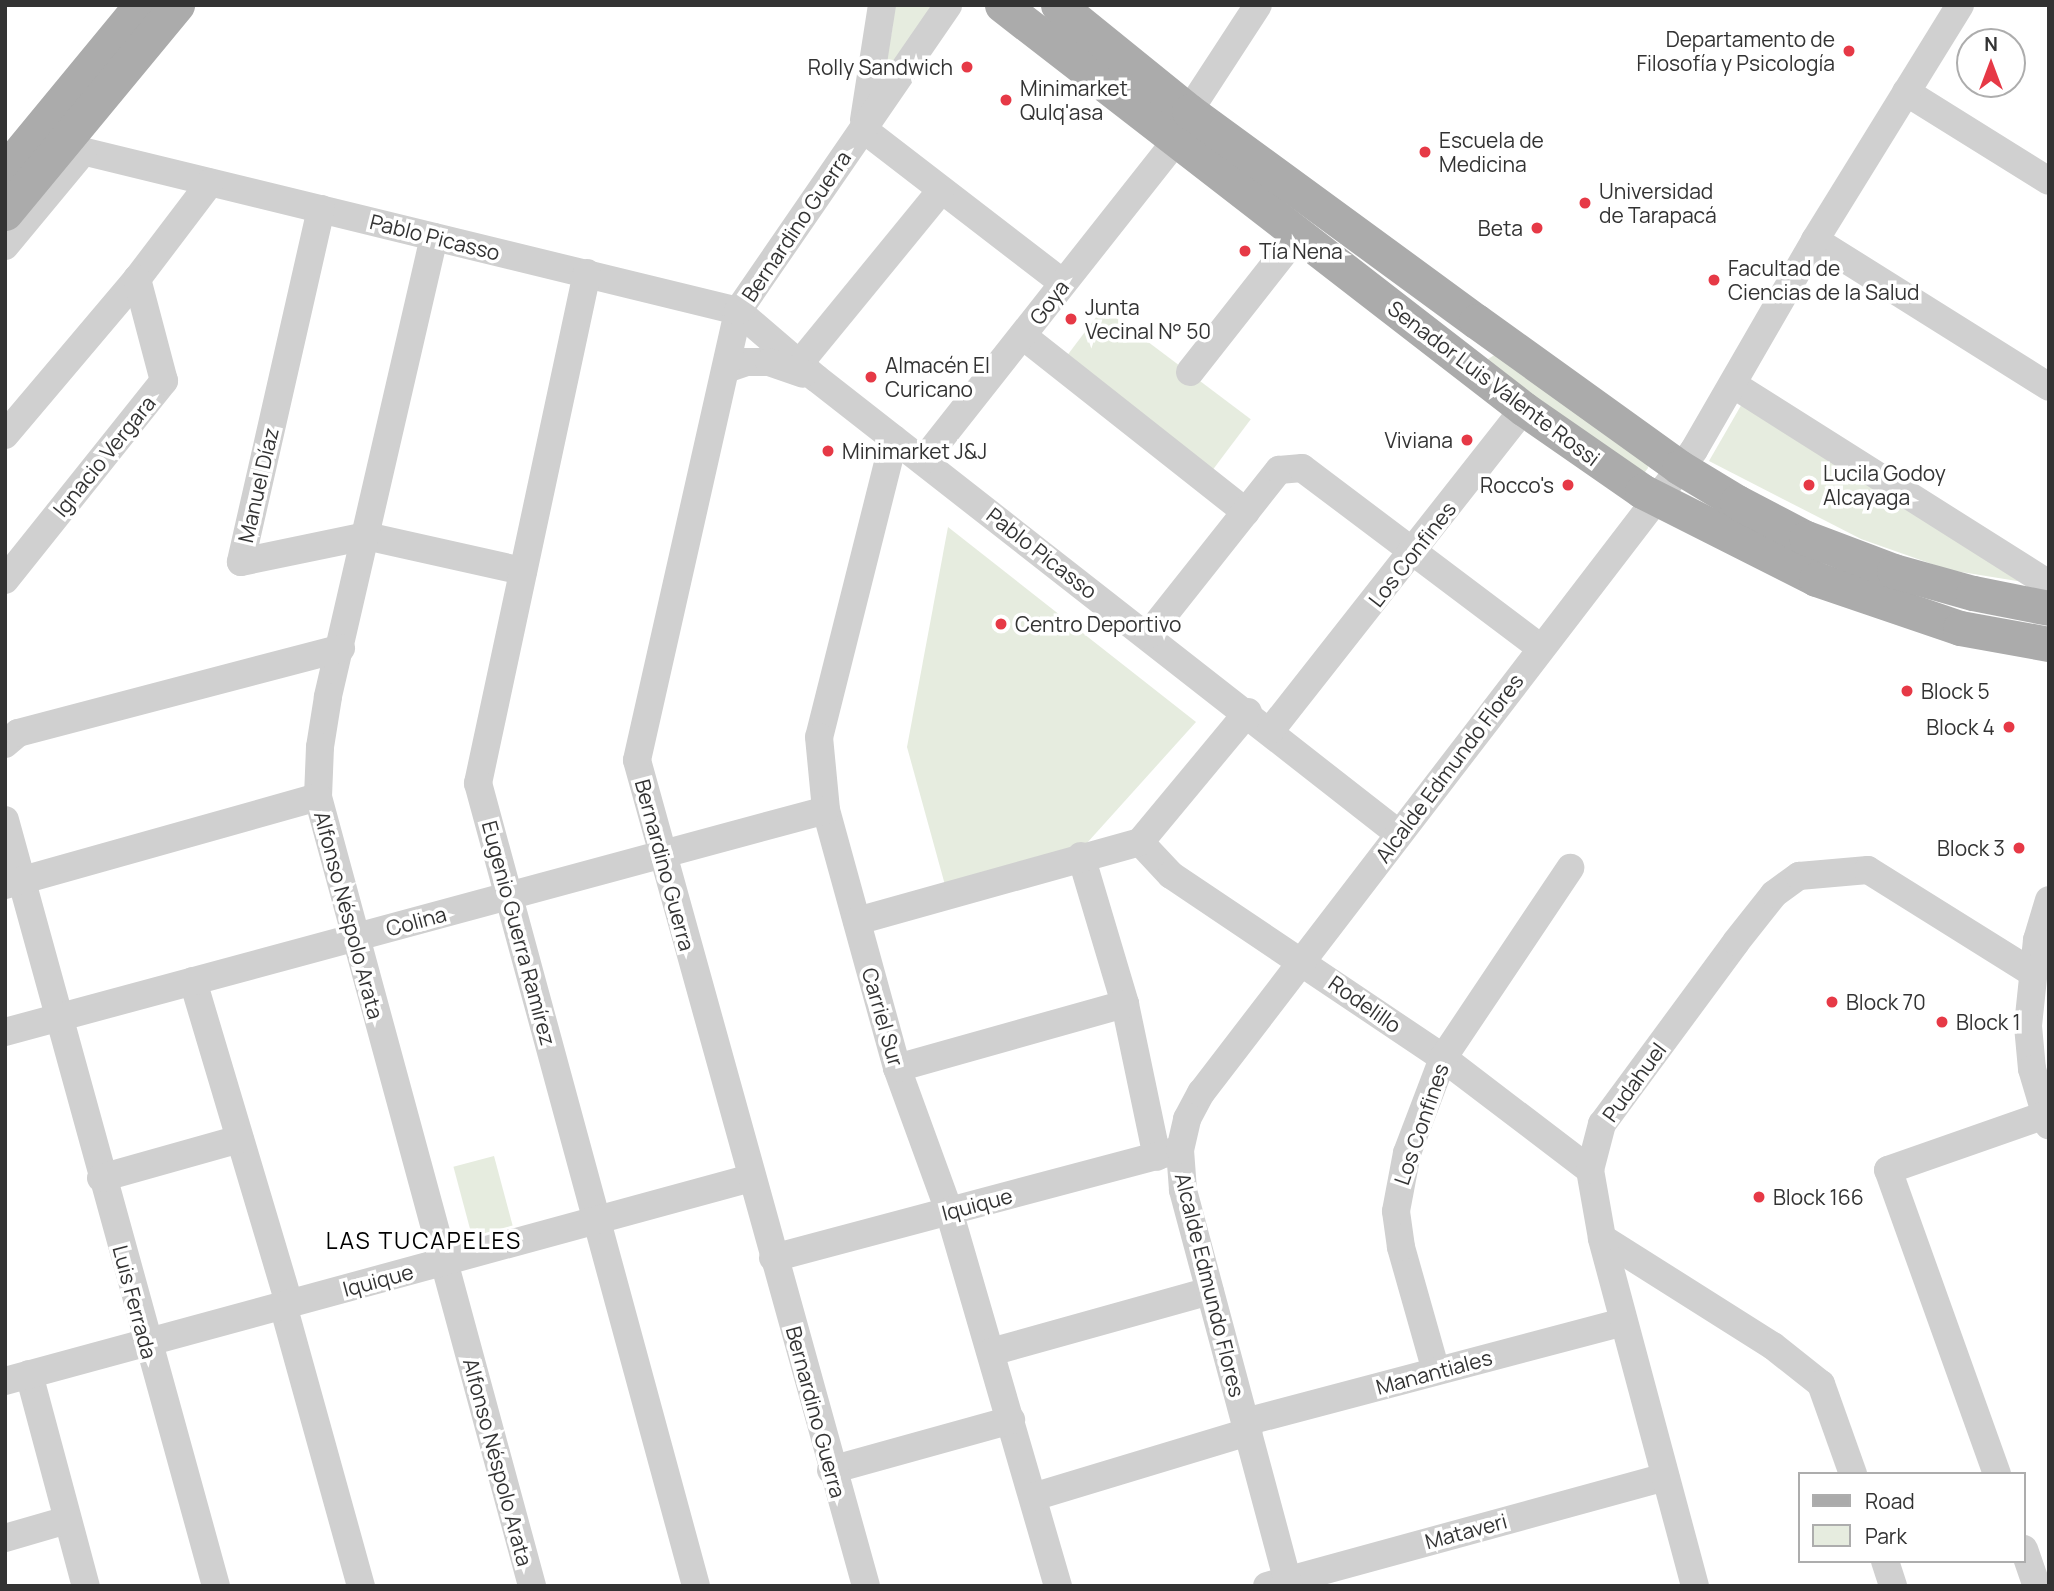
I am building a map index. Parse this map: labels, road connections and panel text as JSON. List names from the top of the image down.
{
  "streets": {
    "main road": ["Senador Luis Valente Rossi"],
    "street": [
      "Bernardino Guerra",
      "Pablo Picasso",
      "Goya",
      "Ignacio Vergara",
      "Manuel Díaz",
      "Los Confines",
      "Alcalde Edmundo Flores",
      "Alfonso Néspolo Arata",
      "Colina",
      "Eugenio Guerra Ramírez",
      "Rodelillo",
      "Carriel Sur",
      "Pudahuel",
      "Iquique",
      "Luis Ferrada",
      "Manantiales",
      "Mataveri"
    ]
  },
  "crossings": [
    ["Bernardino Guerra", "Pablo Picasso"],
    ["Bernardino Guerra", "Colina"],
    ["Bernardino Guerra", "Iquique"],
    ["Pablo Picasso", "Goya"],
    ["Pablo Picasso", "Manuel Díaz"],
    ["Pablo Picasso", "Los Confines"],
    ["Pablo Picasso", "Alcalde Edmundo Flores"],
    ["Pablo Picasso", "Alfonso Néspolo Arata"],
    ["Pablo Picasso", "Eugenio Guerra Ramírez"],
    ["Pablo Picasso", "Carriel Sur"],
    ["Goya", "Senador Luis Valente Rossi"],
    ["Senador Luis Valente Rossi", "Los Confines"],
    ["Senador Luis Valente Rossi", "Alcalde Edmundo Flores"],
    ["Manuel Díaz", "Alfonso Néspolo Arata"],
    ["Manuel Díaz", "Eugenio Guerra Ramírez"],
    ["Los Confines", "Rodelillo"],
    ["Los Confines", "Manantiales"],
    ["Alcalde Edmundo Flores", "Rodelillo"],
    ["Alcalde Edmundo Flores", "Iquique"],
    ["Alcalde Edmundo Flores", "Manantiales"],
    ["Alcalde Edmundo Flores", "Mataveri"],
    ["Alfonso Néspolo Arata", "Colina"],
    ["Alfonso Néspolo Arata", "Iquique"],
    ["Colina", "Eugenio Guerra Ramírez"],
    ["Colina", "Carriel Sur"],
    ["Colina", "Luis Ferrada"],
    ["Eugenio Guerra Ramírez", "Iquique"],
    ["Rodelillo", "Pudahuel"],
    ["Carriel Sur", "Iquique"],
    ["Carriel Sur", "Manantiales"],
    ["Pudahuel", "Manantiales"],
    ["Pudahuel", "Mataveri"],
    ["Iquique", "Luis Ferrada"]
  ],
  "districts": ["LAS TUCAPELES"],
  "places": [
    "Departamento de Filosofía y Psicología",
    "Rolly Sandwich",
    "Minimarket Qulq'asa",
    "Escuela de Medicina",
    "Universidad de Tarapacá",
    "Beta",
    "Tía Nena",
    "Facultad de Ciencias de la Salud",
    "Junta Vecinal N° 50",
    "Almacén El Curicano",
    "Viviana",
    "Minimarket J&J",
    "Rocco's",
    "Lucila Godoy Alcayaga",
    "Centro Deportivo",
    "Block 5",
    "Block 4",
    "Block 3",
    "Block 70",
    "Block 1",
    "Block 166"
  ],
  "legend": ["Road", "Park"],
  "north": "top"
}
